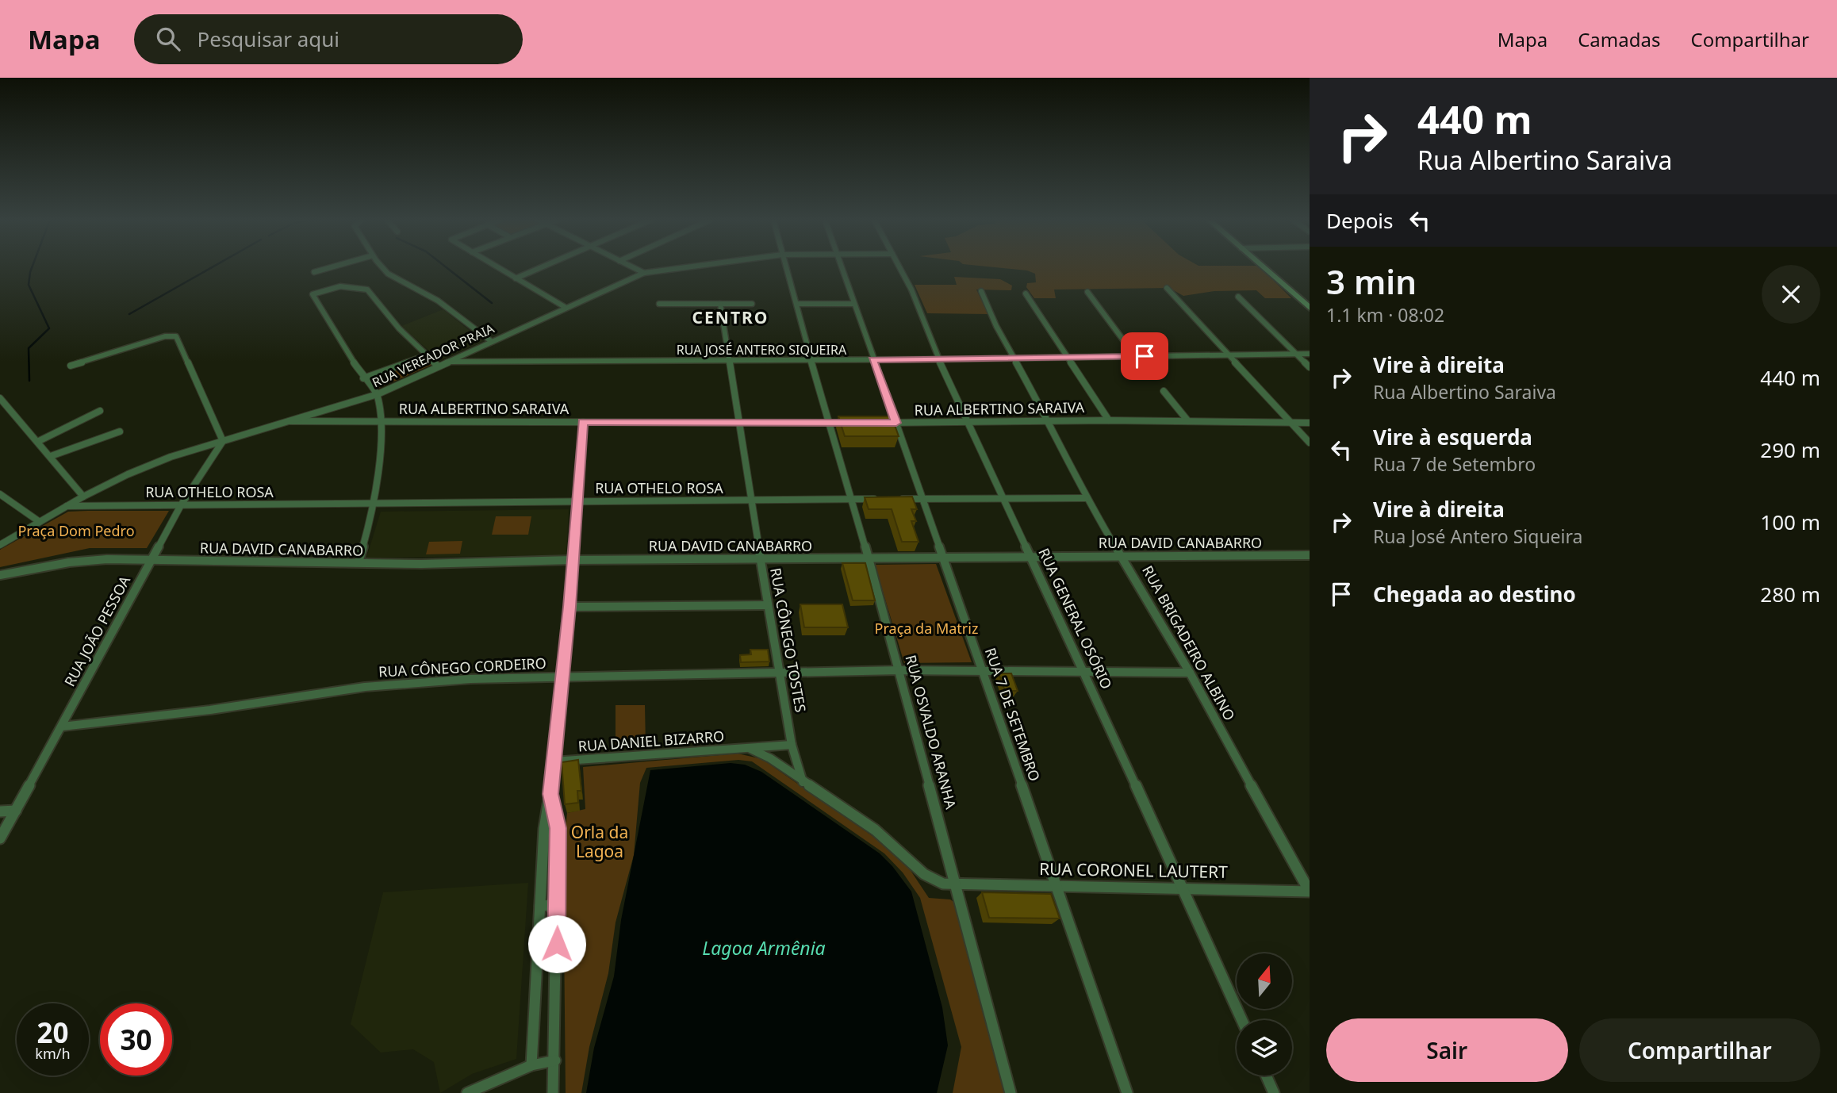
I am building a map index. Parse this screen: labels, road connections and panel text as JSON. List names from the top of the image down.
{
  "streets": {
    "street": [
      "RUA JOSÉ ANTERO SIQUEIRA",
      "RUA VEREADOR PRAIA",
      "RUA ALBERTINO SARAIVA",
      "RUA OTHELO ROSA",
      "RUA DAVID CANABARRO",
      "RUA GENERAL OSÓRIO",
      "RUA JOÃO PESSOA",
      "RUA CÔNEGO TOSTES",
      "RUA BRIGADEIRO ALBINO",
      "RUA CÔNEGO CORDEIRO",
      "RUA 7 DE SETEMBRO",
      "RUA OSVALDO ARANHA",
      "RUA DANIEL BIZARRO",
      "RUA CORONEL LAUTERT"
    ]
  },
  "crossings": [
    ["RUA JOSÉ ANTERO SIQUEIRA", "RUA VEREADOR PRAIA"],
    ["RUA JOSÉ ANTERO SIQUEIRA", "RUA GENERAL OSÓRIO"],
    ["RUA JOSÉ ANTERO SIQUEIRA", "RUA CÔNEGO TOSTES"],
    ["RUA JOSÉ ANTERO SIQUEIRA", "RUA BRIGADEIRO ALBINO"],
    ["RUA JOSÉ ANTERO SIQUEIRA", "RUA 7 DE SETEMBRO"],
    ["RUA JOSÉ ANTERO SIQUEIRA", "RUA OSVALDO ARANHA"],
    ["RUA VEREADOR PRAIA", "RUA ALBERTINO SARAIVA"],
    ["RUA VEREADOR PRAIA", "RUA OTHELO ROSA"],
    ["RUA VEREADOR PRAIA", "RUA JOÃO PESSOA"],
    ["RUA ALBERTINO SARAIVA", "RUA GENERAL OSÓRIO"],
    ["RUA ALBERTINO SARAIVA", "RUA CÔNEGO TOSTES"],
    ["RUA ALBERTINO SARAIVA", "RUA BRIGADEIRO ALBINO"],
    ["RUA ALBERTINO SARAIVA", "RUA 7 DE SETEMBRO"],
    ["RUA ALBERTINO SARAIVA", "RUA OSVALDO ARANHA"],
    ["RUA OTHELO ROSA", "RUA JOÃO PESSOA"],
    ["RUA OTHELO ROSA", "RUA CÔNEGO TOSTES"],
    ["RUA OTHELO ROSA", "RUA OSVALDO ARANHA"],
    ["RUA DAVID CANABARRO", "RUA GENERAL OSÓRIO"],
    ["RUA DAVID CANABARRO", "RUA JOÃO PESSOA"],
    ["RUA DAVID CANABARRO", "RUA CÔNEGO TOSTES"],
    ["RUA DAVID CANABARRO", "RUA BRIGADEIRO ALBINO"],
    ["RUA DAVID CANABARRO", "RUA 7 DE SETEMBRO"],
    ["RUA DAVID CANABARRO", "RUA OSVALDO ARANHA"],
    ["RUA GENERAL OSÓRIO", "RUA CÔNEGO CORDEIRO"],
    ["RUA GENERAL OSÓRIO", "RUA CORONEL LAUTERT"],
    ["RUA JOÃO PESSOA", "RUA CÔNEGO CORDEIRO"],
    ["RUA CÔNEGO TOSTES", "RUA CÔNEGO CORDEIRO"],
    ["RUA CÔNEGO TOSTES", "RUA DANIEL BIZARRO"],
    ["RUA BRIGADEIRO ALBINO", "RUA CÔNEGO CORDEIRO"],
    ["RUA BRIGADEIRO ALBINO", "RUA CORONEL LAUTERT"],
    ["RUA CÔNEGO CORDEIRO", "RUA 7 DE SETEMBRO"],
    ["RUA CÔNEGO CORDEIRO", "RUA OSVALDO ARANHA"],
    ["RUA 7 DE SETEMBRO", "RUA CORONEL LAUTERT"],
    ["RUA OSVALDO ARANHA", "RUA CORONEL LAUTERT"]
  ],
  "districts": ["CENTRO"],
  "water": ["Lagoa Armênia"],
  "parks": ["Praça Dom Pedro", "Praça da Matriz", "Orla da Lagoa"],
  "north": "top",
  "page": {
    "header": "Mapa",
    "search": "Pesquisar aqui",
    "nav": ["Mapa", "Camadas", "Compartilhar"],
    "turn": ["440 m", "Rua Albertino Saraiva"],
    "then": "Depois",
    "heading": ["3 min", "1.1 km · 08:02"],
    "list": [
      {
        "name": "Vire à direita",
        "note": "Rua Albertino Saraiva",
        "value": "440 m"
      },
      {
        "name": "Vire à esquerda",
        "note": "Rua 7 de Setembro",
        "value": "290 m"
      },
      {
        "name": "Vire à direita",
        "note": "Rua José Antero Siqueira",
        "value": "100 m"
      },
      {
        "name": "Chegada ao destino",
        "value": "280 m"
      }
    ],
    "speed": "20 km/h",
    "limit": "30",
    "buttons": ["Sair", "Compartilhar"]
  }
}
